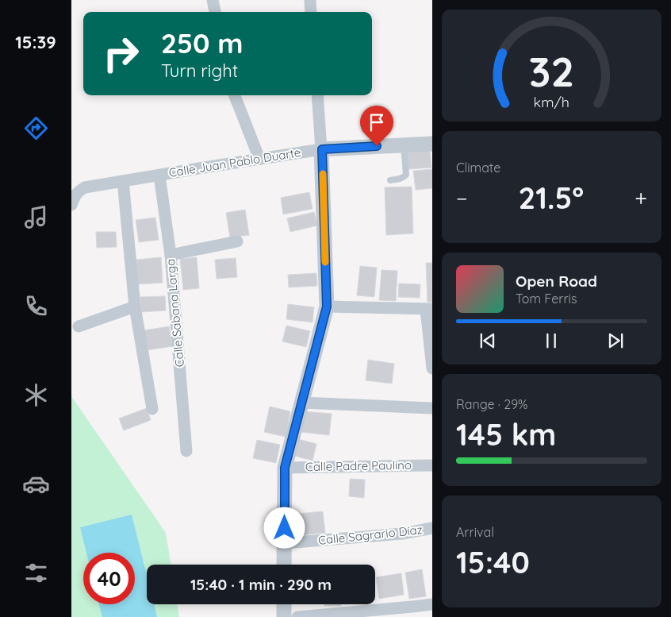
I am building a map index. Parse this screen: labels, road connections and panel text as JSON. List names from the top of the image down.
{
  "streets": {
    "street": [
      "Calle Juan Pablo Duarte",
      "Calle Sabana Larga",
      "Calle Padre Paulino",
      "Calle Sagrario Díaz"
    ]
  },
  "crossings": [
    ["Calle Juan Pablo Duarte", "Calle Sabana Larga"]
  ],
  "page": {
    "tabs": "15:39",
    "turn": ["250 m", "Turn right"],
    "tile": [
      "Climate",
      ["Range · 29%", "145 km"],
      ["Arrival", "15:40"]
    ],
    "heat": ["−", "21.5°", "+"],
    "song": ["Open Road", "Tom Ferris"],
    "limit": "40",
    "trip": "15:40 · 1 min · 290 m",
    "gauge": ["32", "km/h"]
  }
}
